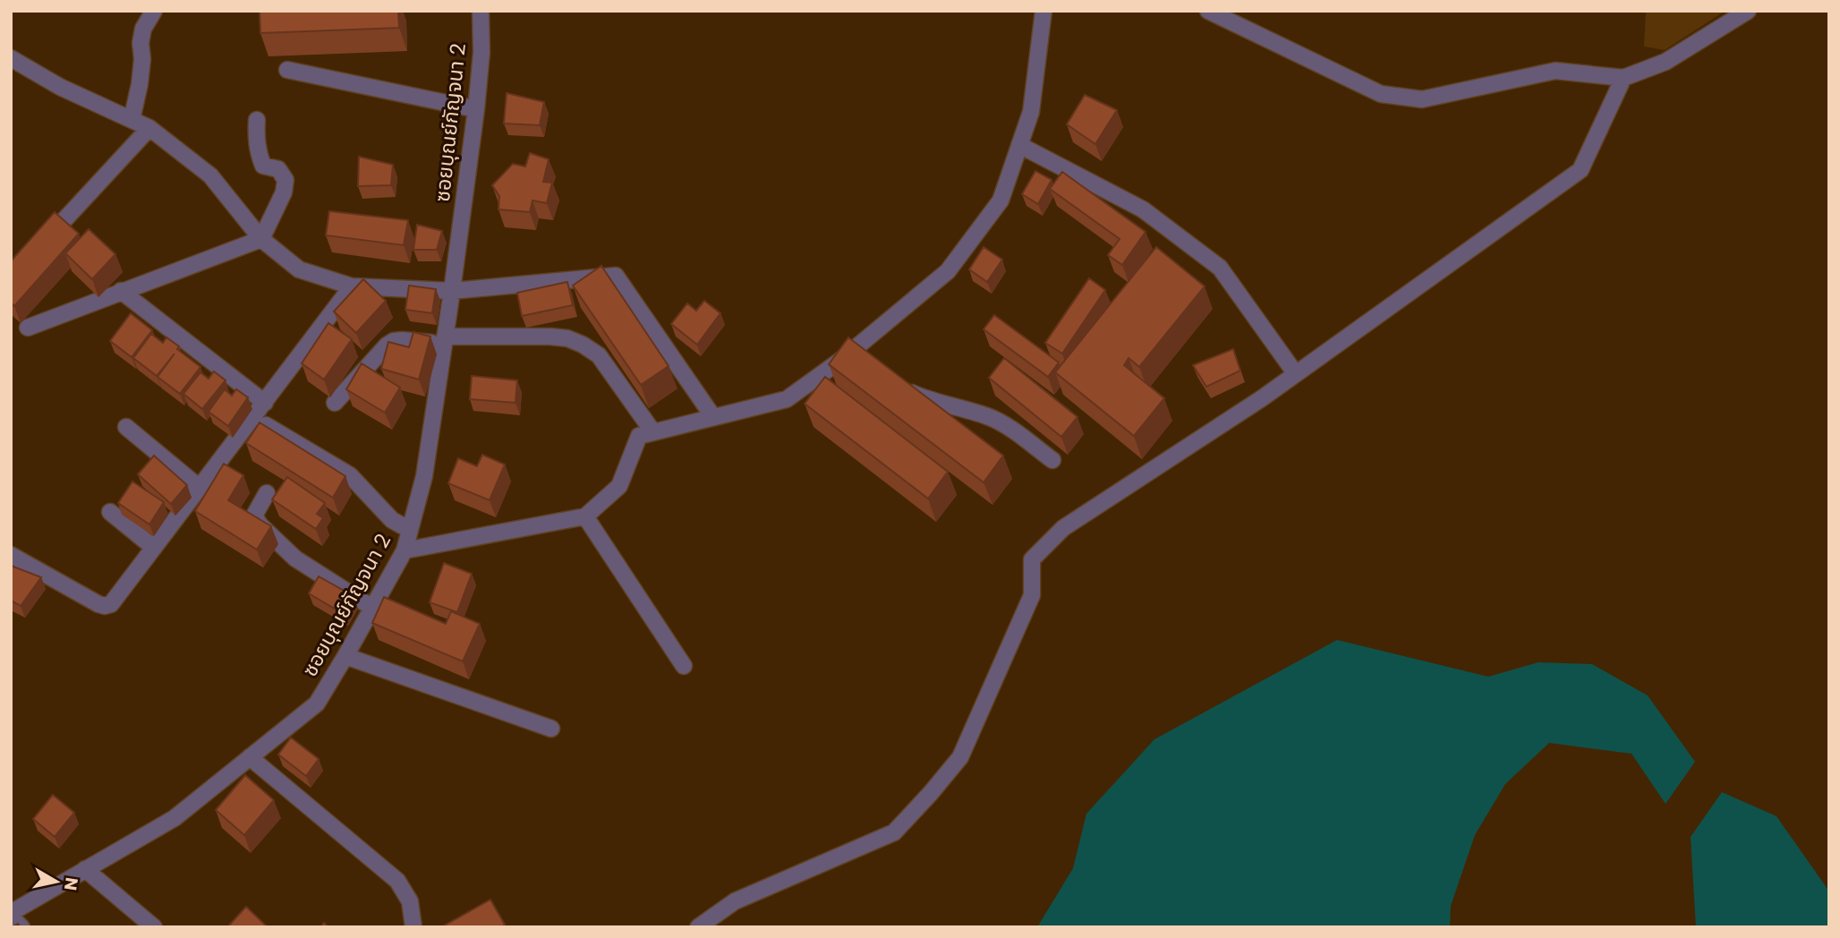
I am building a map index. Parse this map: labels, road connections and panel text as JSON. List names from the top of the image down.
{
  "streets": {
    "street": ["ซอยบุณย์กัญจนา 2"]
  },
  "north": "right"
}
